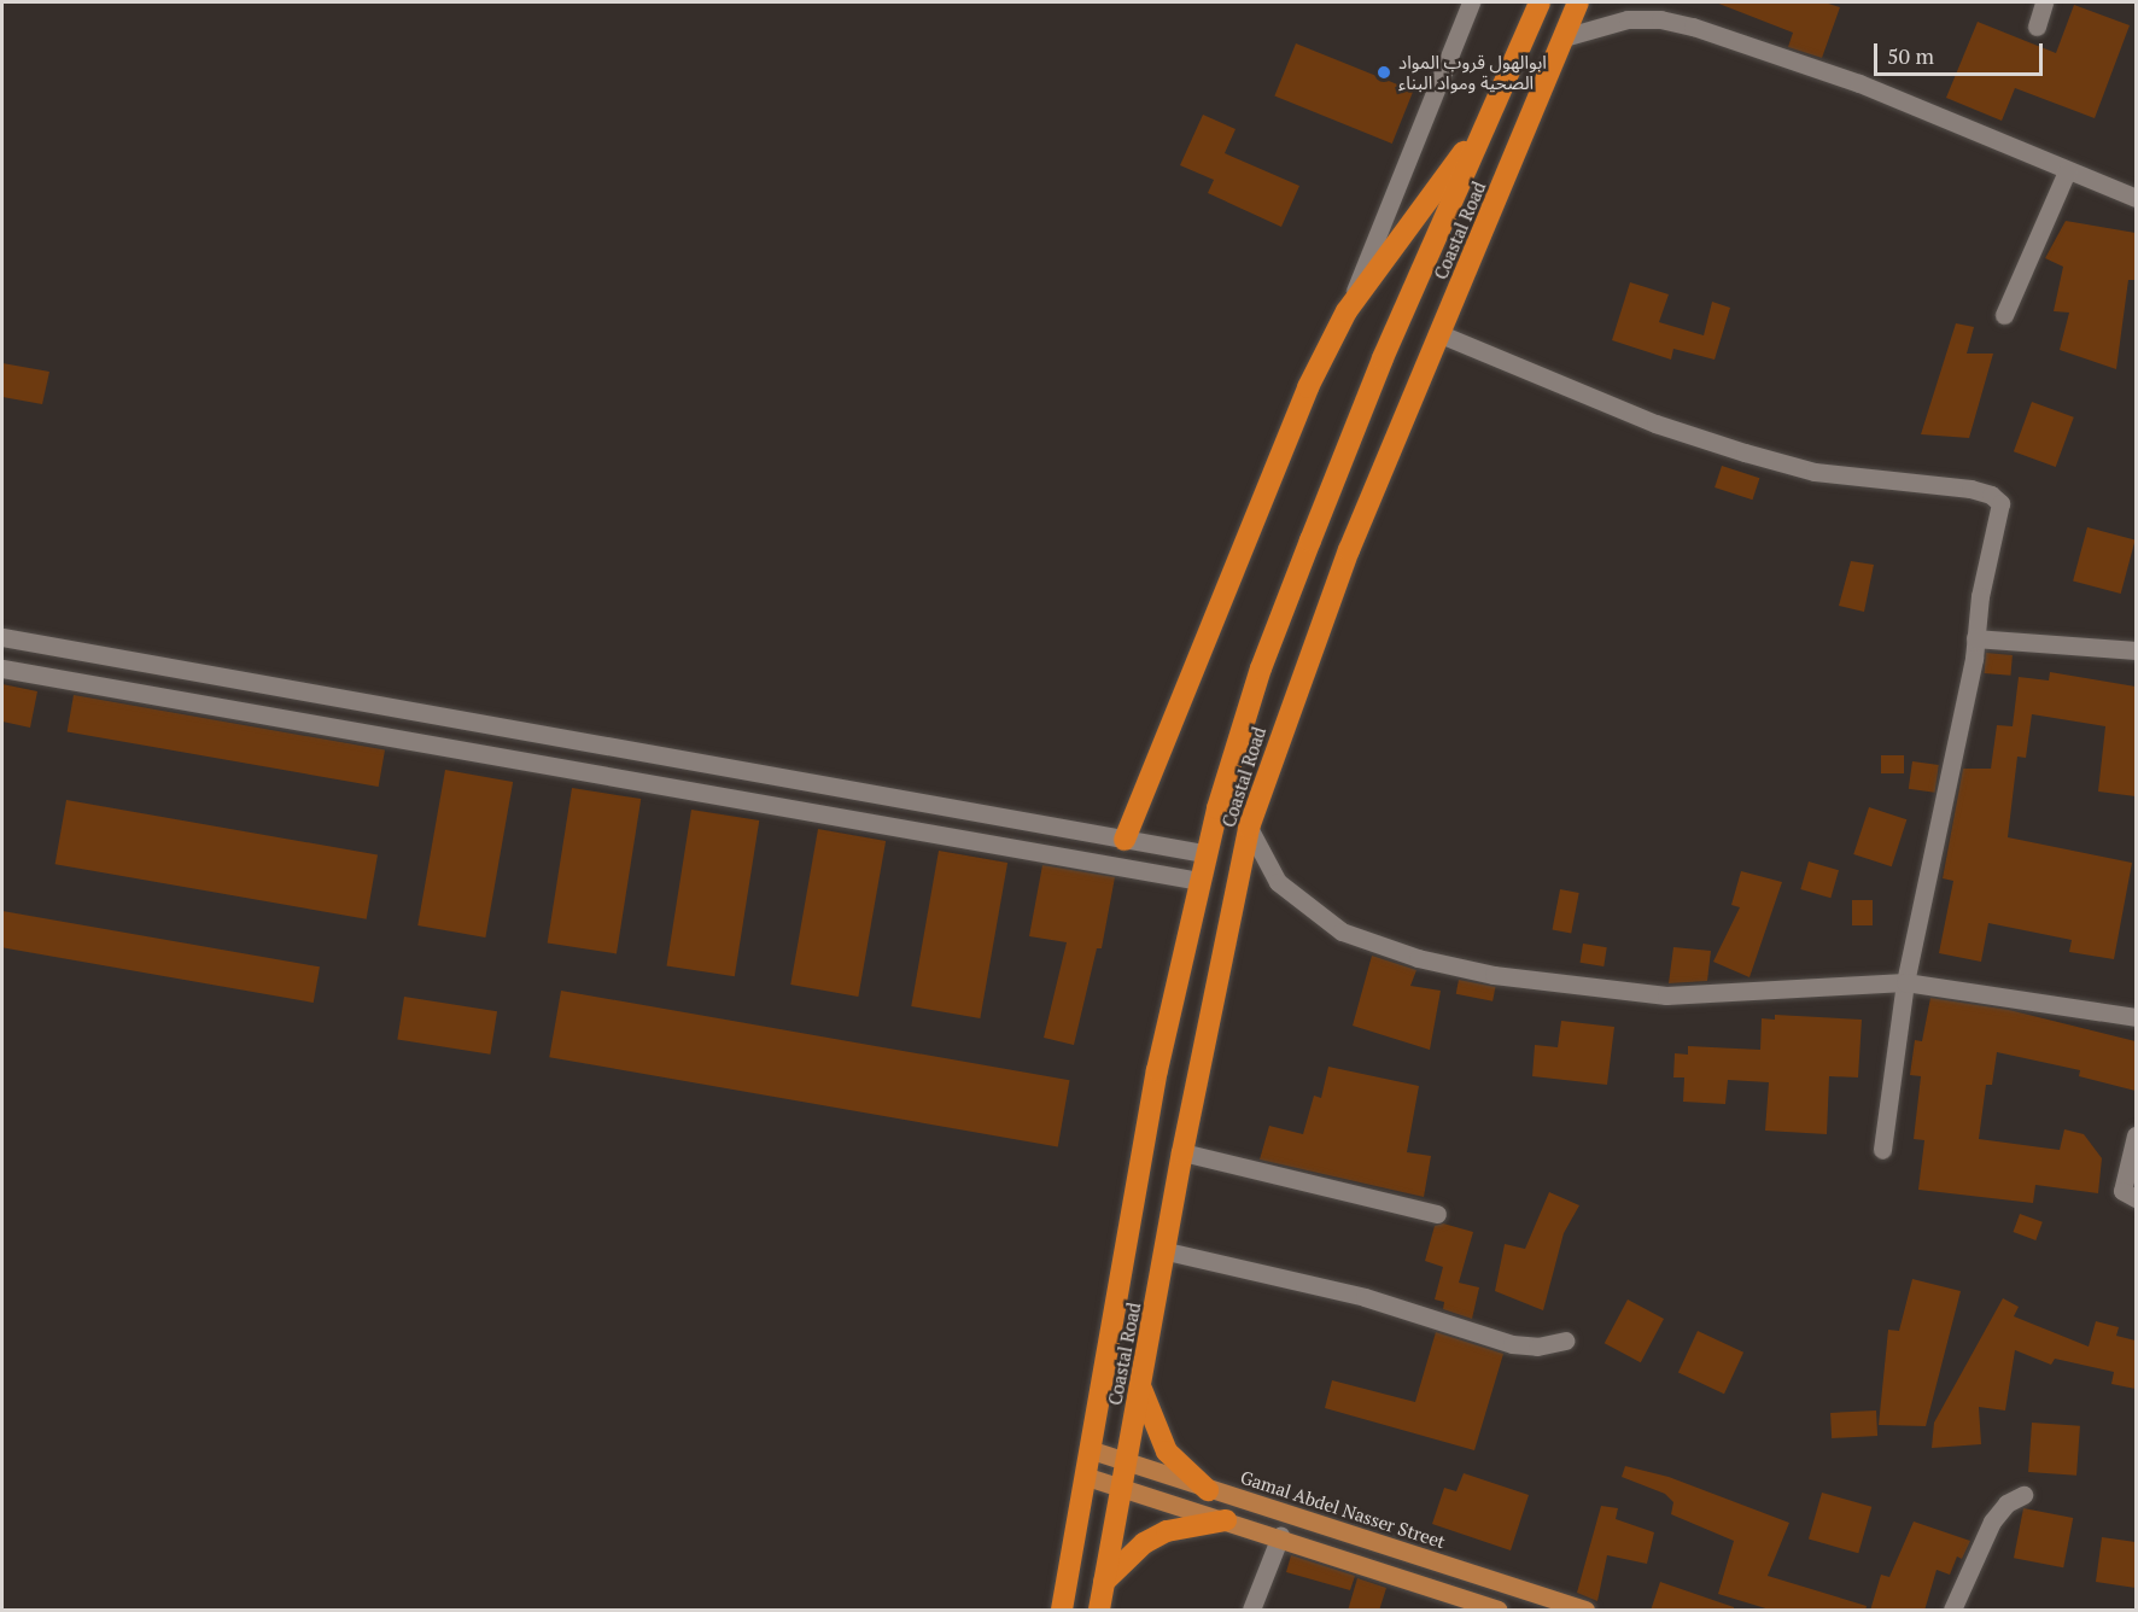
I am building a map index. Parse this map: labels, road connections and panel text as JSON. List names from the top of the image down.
{
  "streets": {
    "highway": ["Coastal Road"],
    "main road": ["Gamal Abdel Nasser Street"]
  },
  "crossings": [
    ["Coastal Road", "Gamal Abdel Nasser Street"]
  ],
  "places": ["ابوالهول قروب المواد الصحية ومواد البناء"],
  "scale_bar": "50 m"
}
